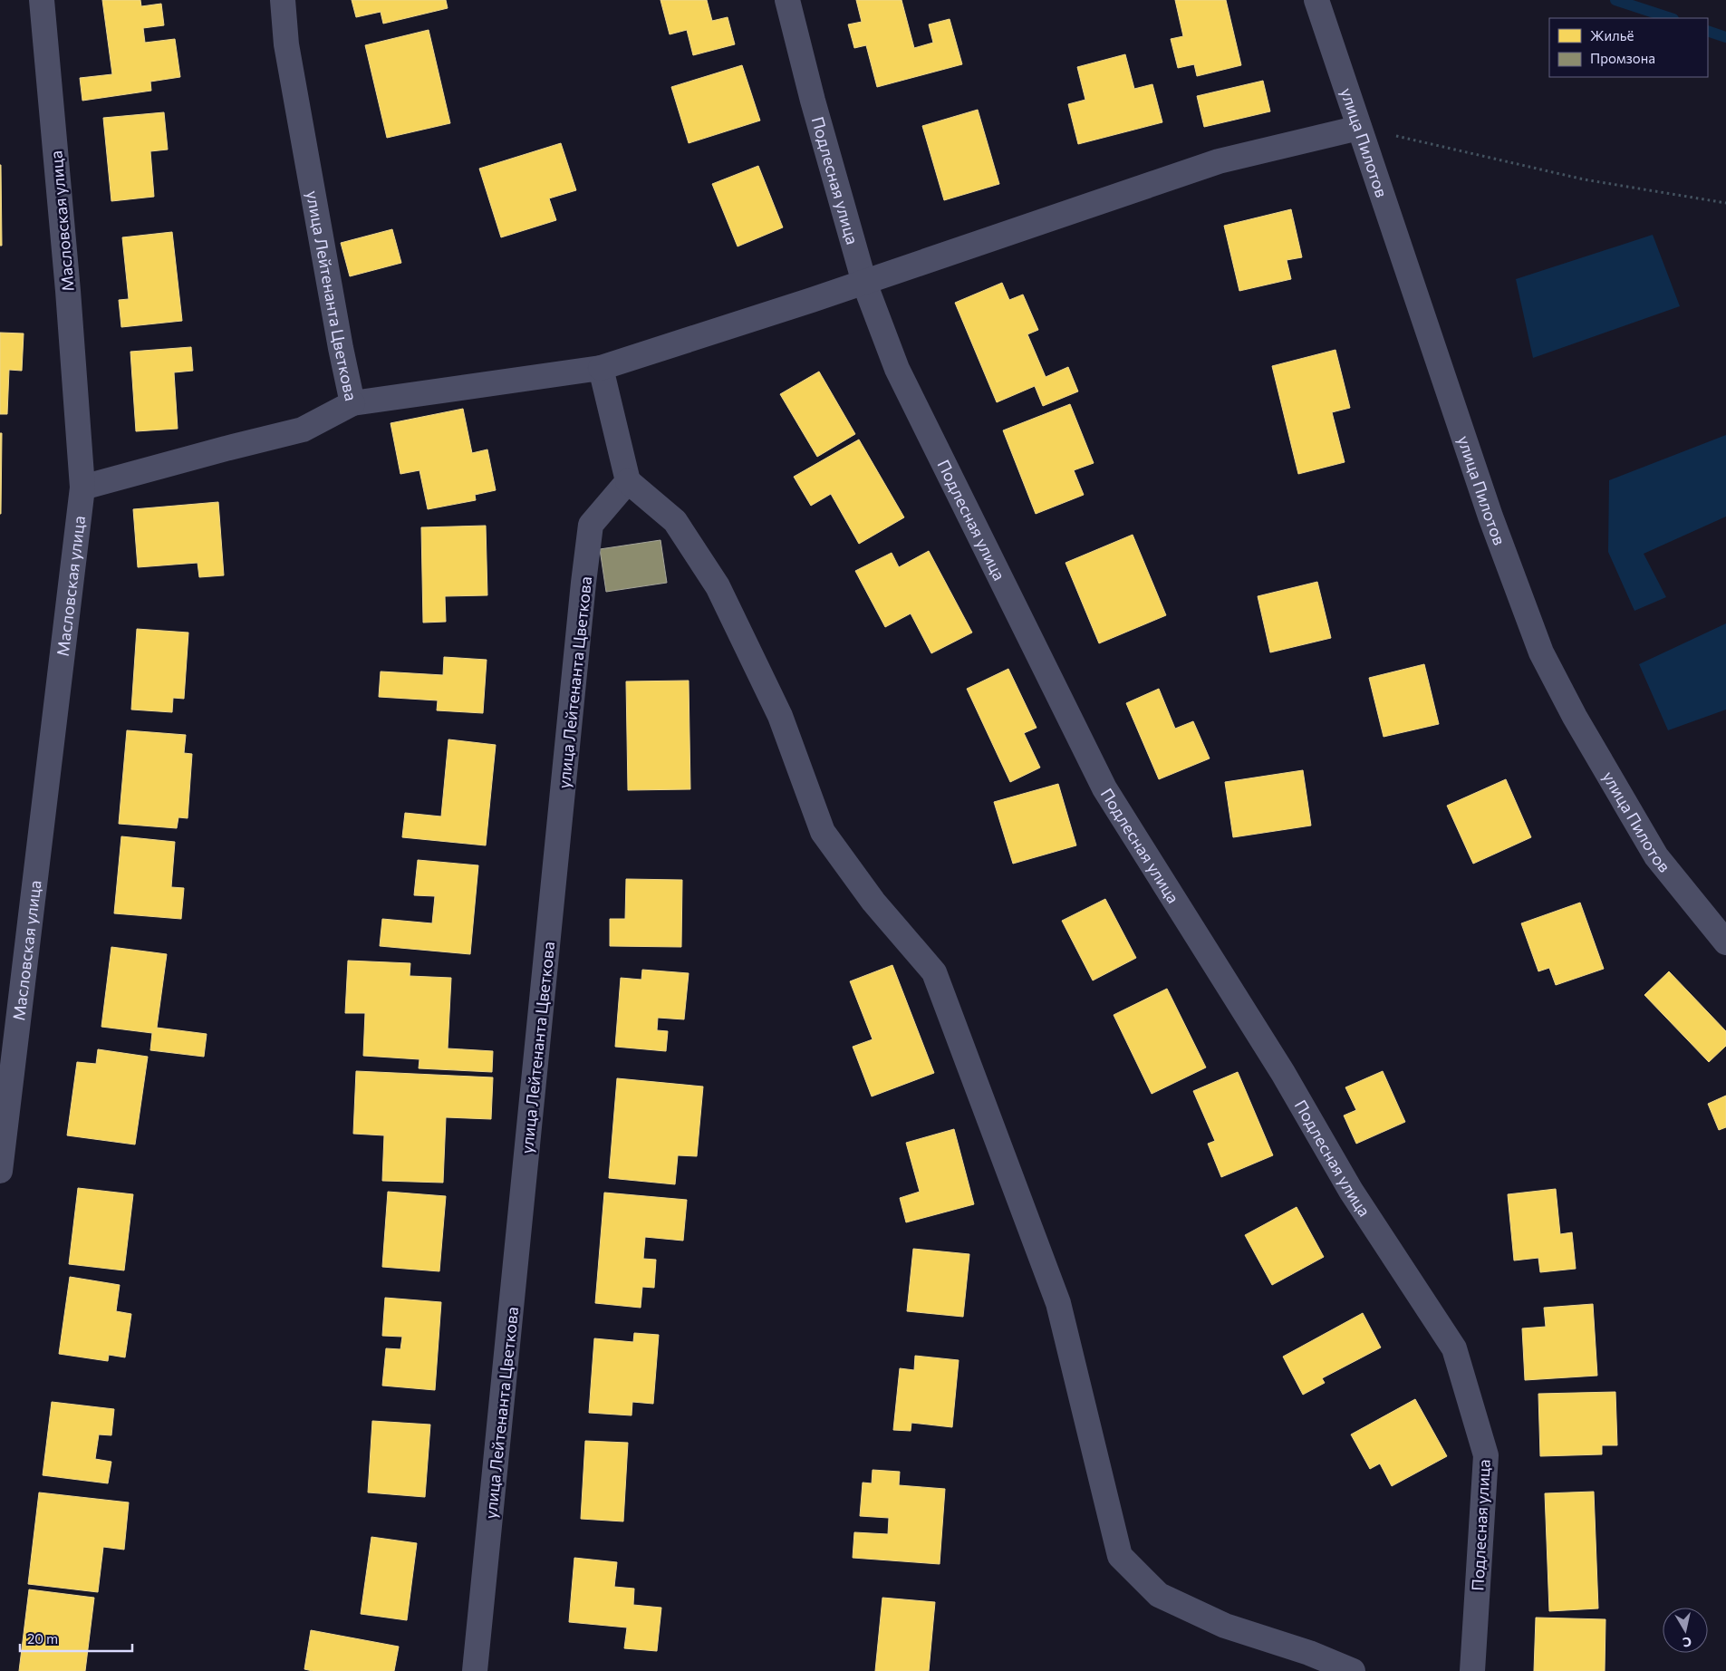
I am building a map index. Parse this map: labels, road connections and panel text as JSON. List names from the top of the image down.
{
  "streets": {
    "street": [
      "улица Пилотов",
      "Подлесная улица",
      "Масловская улица",
      "улица Лейтенанта Цветкова"
    ]
  },
  "crossings": [
    ["улица Пилотов", "улица Лейтенанта Цветкова"],
    ["Подлесная улица", "улица Лейтенанта Цветкова"]
  ],
  "legend": ["Жильё", "Промзона"],
  "scale_bar": "20 m",
  "north": "bottom"
}
